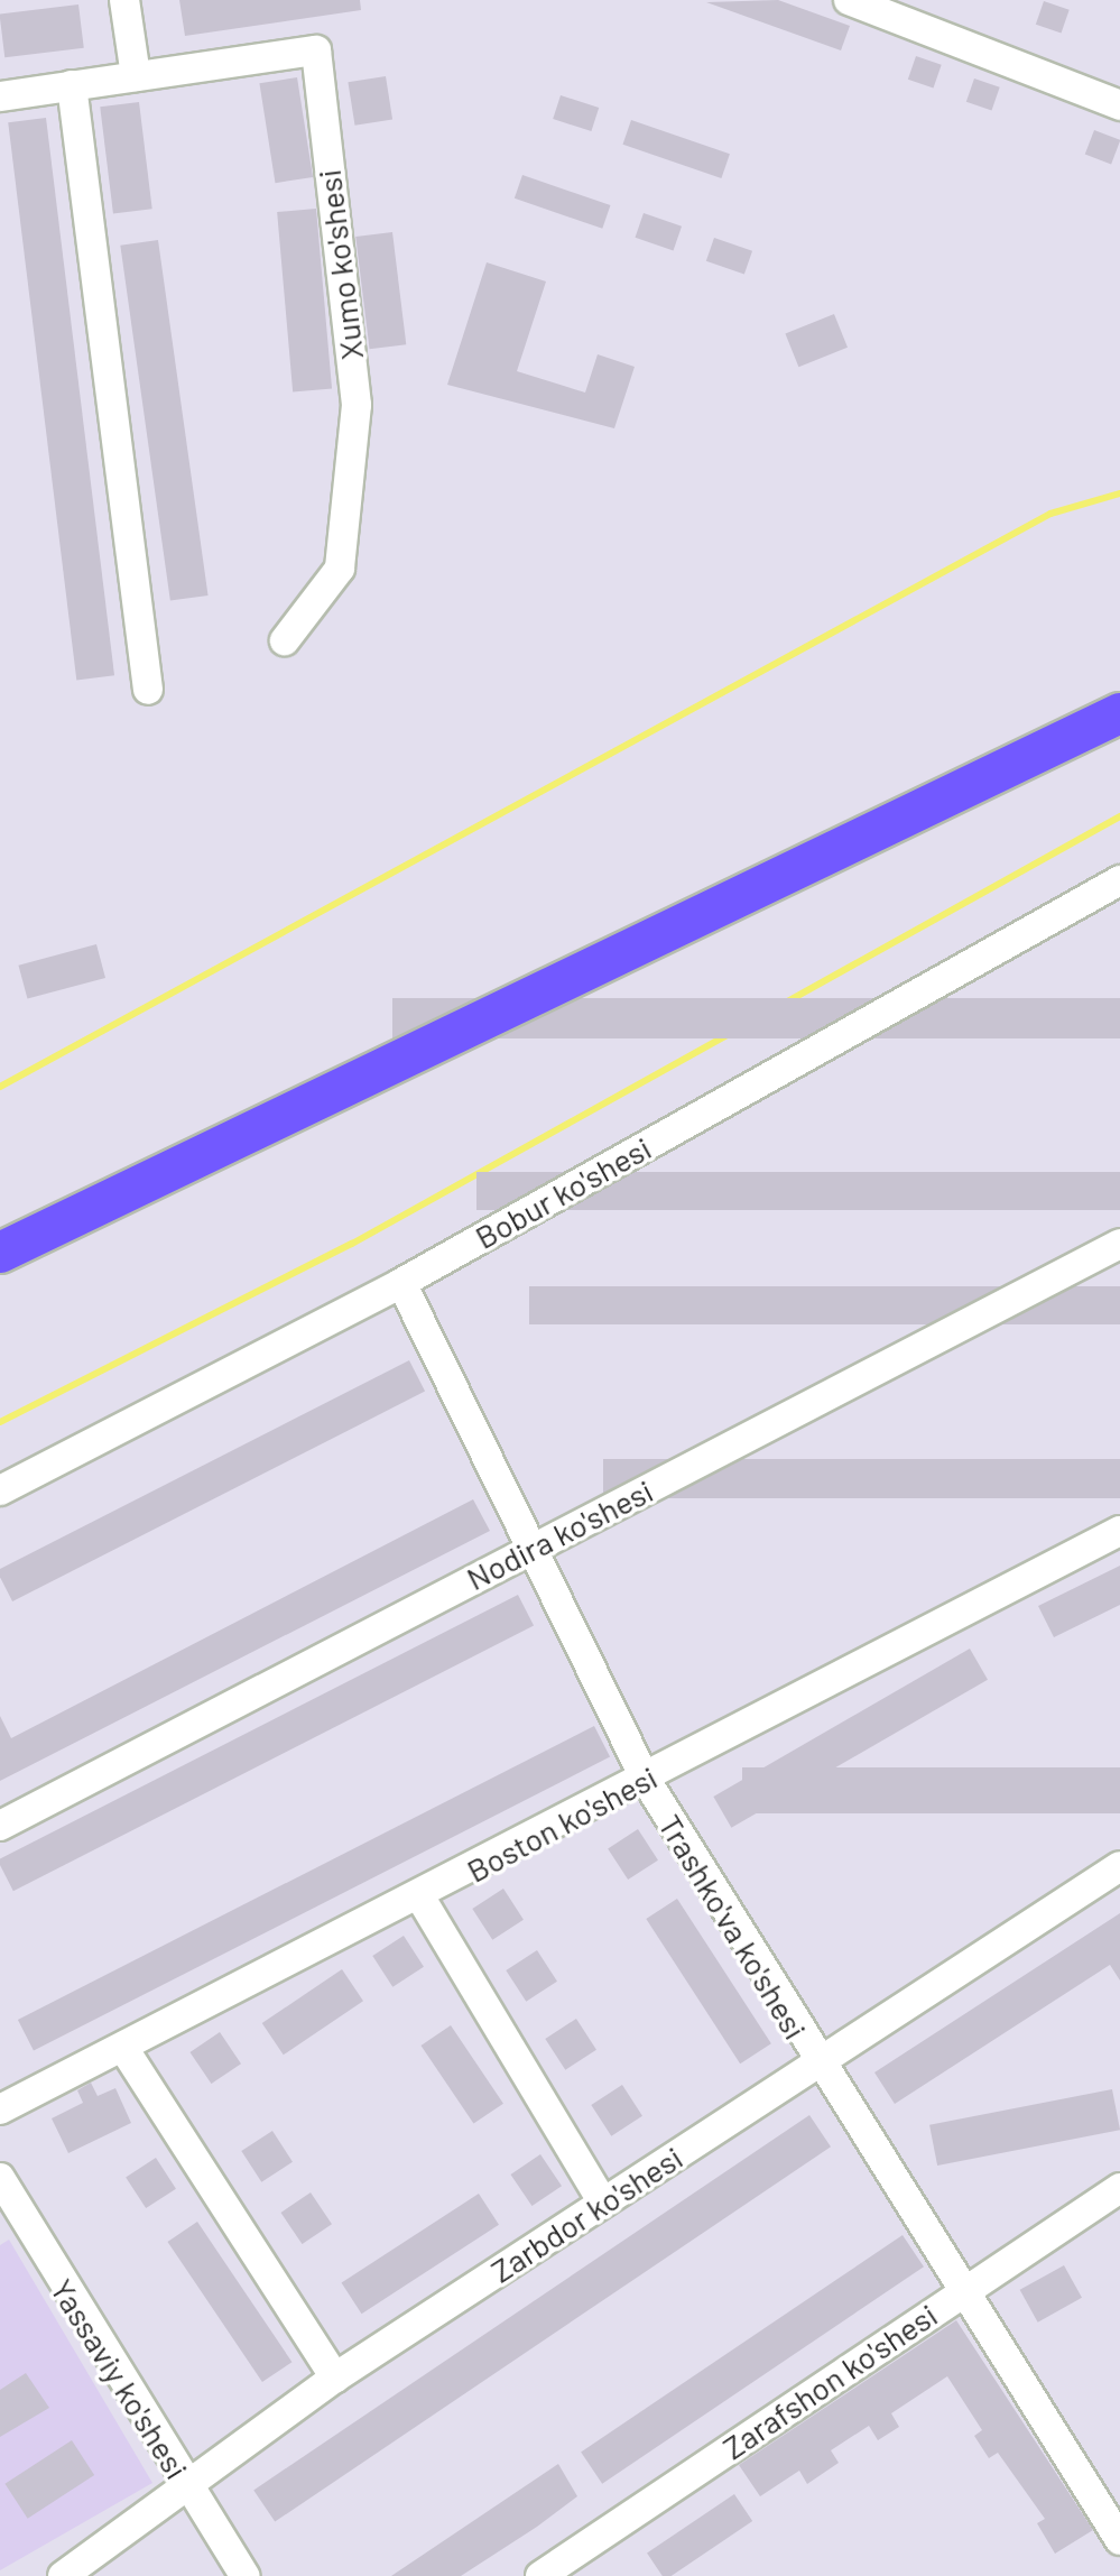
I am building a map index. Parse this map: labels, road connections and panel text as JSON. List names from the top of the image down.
{
  "streets": {
    "street": [
      "Xumo ko'shesi",
      "Bobur ko'shesi",
      "Nodira ko'shesi",
      "Boston ko'shesi",
      "Trashko'va ko'shesi",
      "Zarbdor ko'shesi",
      "Yassaviy ko'shesi",
      "Zarafshon ko'shesi"
    ]
  },
  "crossings": [
    ["Bobur ko'shesi", "Trashko'va ko'shesi"],
    ["Nodira ko'shesi", "Trashko'va ko'shesi"],
    ["Boston ko'shesi", "Trashko'va ko'shesi"],
    ["Trashko'va ko'shesi", "Zarbdor ko'shesi"],
    ["Trashko'va ko'shesi", "Zarafshon ko'shesi"],
    ["Zarbdor ko'shesi", "Yassaviy ko'shesi"]
  ]
}
